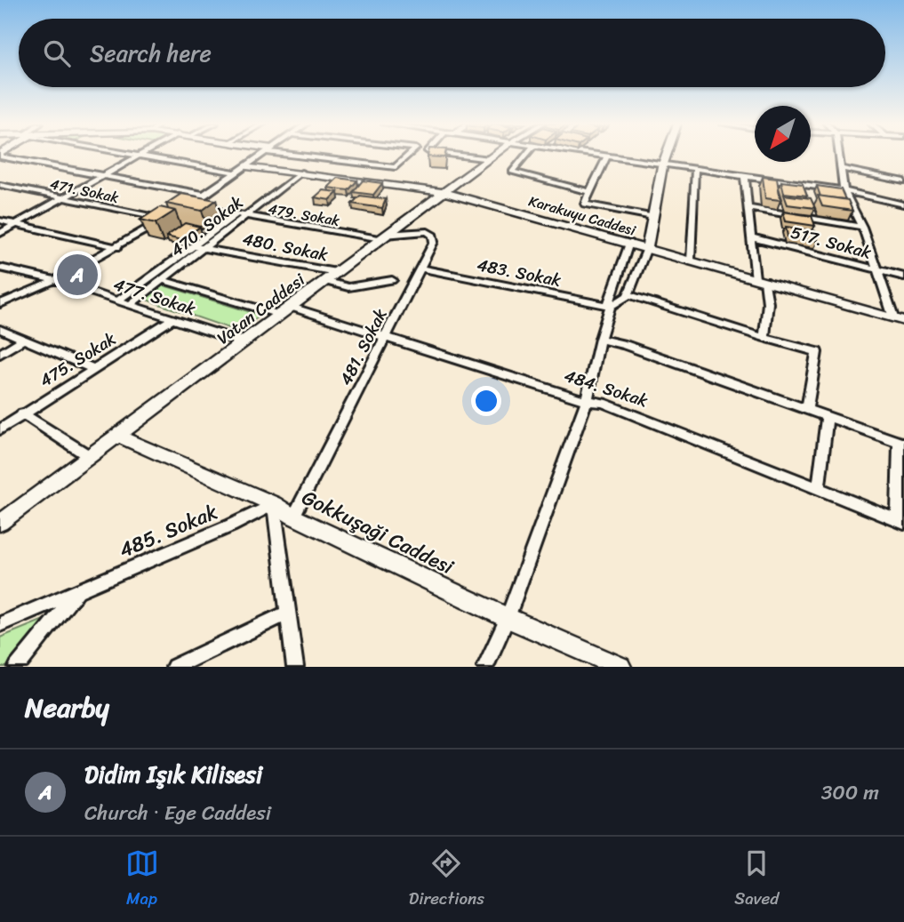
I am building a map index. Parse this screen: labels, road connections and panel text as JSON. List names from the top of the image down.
{
  "streets": {
    "street": [
      "471. Sokak",
      "479. Sokak",
      "Karakuyu Caddesi",
      "470. Sokak",
      "517. Sokak",
      "480. Sokak",
      "483. Sokak",
      "477. Sokak",
      "Vatan Caddesi",
      "481. Sokak",
      "475. Sokak",
      "484. Sokak",
      "485. Sokak",
      "Gokkuşaği Caddesi"
    ]
  },
  "crossings": [
    ["479. Sokak", "470. Sokak"],
    ["479. Sokak", "Vatan Caddesi"],
    ["479. Sokak", "481. Sokak"],
    ["Karakuyu Caddesi", "470. Sokak"],
    ["Karakuyu Caddesi", "Vatan Caddesi"],
    ["470. Sokak", "480. Sokak"],
    ["470. Sokak", "477. Sokak"],
    ["470. Sokak", "484. Sokak"],
    ["480. Sokak", "Vatan Caddesi"],
    ["483. Sokak", "481. Sokak"],
    ["477. Sokak", "Vatan Caddesi"],
    ["477. Sokak", "475. Sokak"],
    ["Vatan Caddesi", "481. Sokak"],
    ["Vatan Caddesi", "484. Sokak"],
    ["Vatan Caddesi", "Gokkuşaği Caddesi"],
    ["481. Sokak", "484. Sokak"],
    ["481. Sokak", "Gokkuşaği Caddesi"],
    ["485. Sokak", "Gokkuşaği Caddesi"]
  ],
  "north": "bottom left",
  "page": {
    "search": "Search here",
    "pins": "A",
    "heading": "Nearby",
    "list": [
      {
        "mark": "A",
        "name": "Didim Işık Kilisesi",
        "note": "Church · Ege Caddesi",
        "value": "300 m"
      }
    ],
    "nav": ["Map", "Directions", "Saved"]
  }
}
